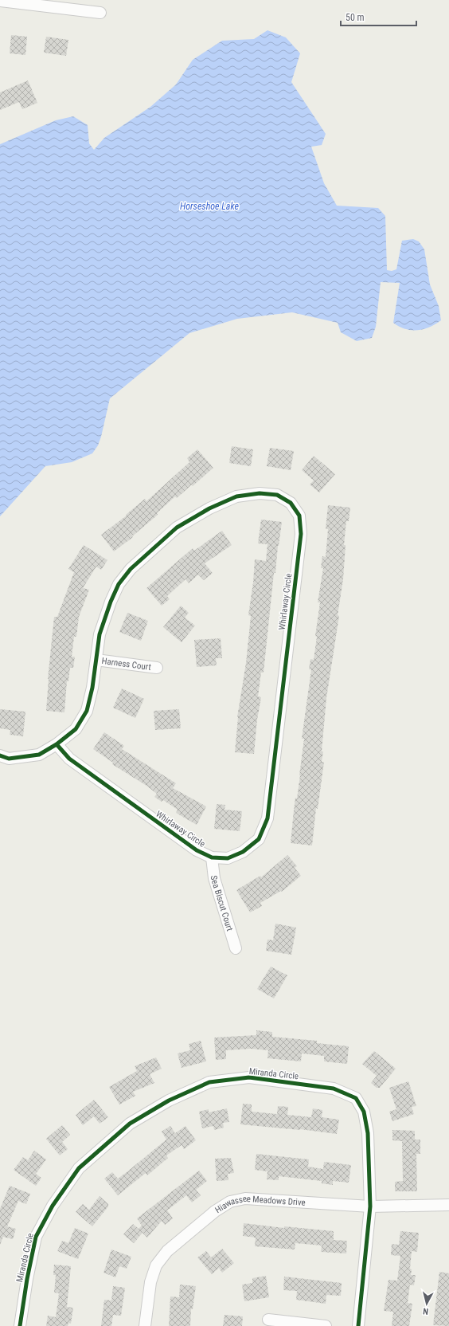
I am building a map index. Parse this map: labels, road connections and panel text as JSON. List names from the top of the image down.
{
  "streets": {
    "street": [
      "Whirlaway Circle",
      "Harness Court",
      "Sea Biscut Court",
      "Miranda Circle",
      "Hiawassee Meadows Drive"
    ]
  },
  "crossings": [
    ["Whirlaway Circle", "Harness Court"],
    ["Whirlaway Circle", "Sea Biscut Court"],
    ["Miranda Circle", "Hiawassee Meadows Drive"]
  ],
  "water": ["Horseshoe Lake"],
  "scale_bar": "50 m",
  "north": "bottom"
}
